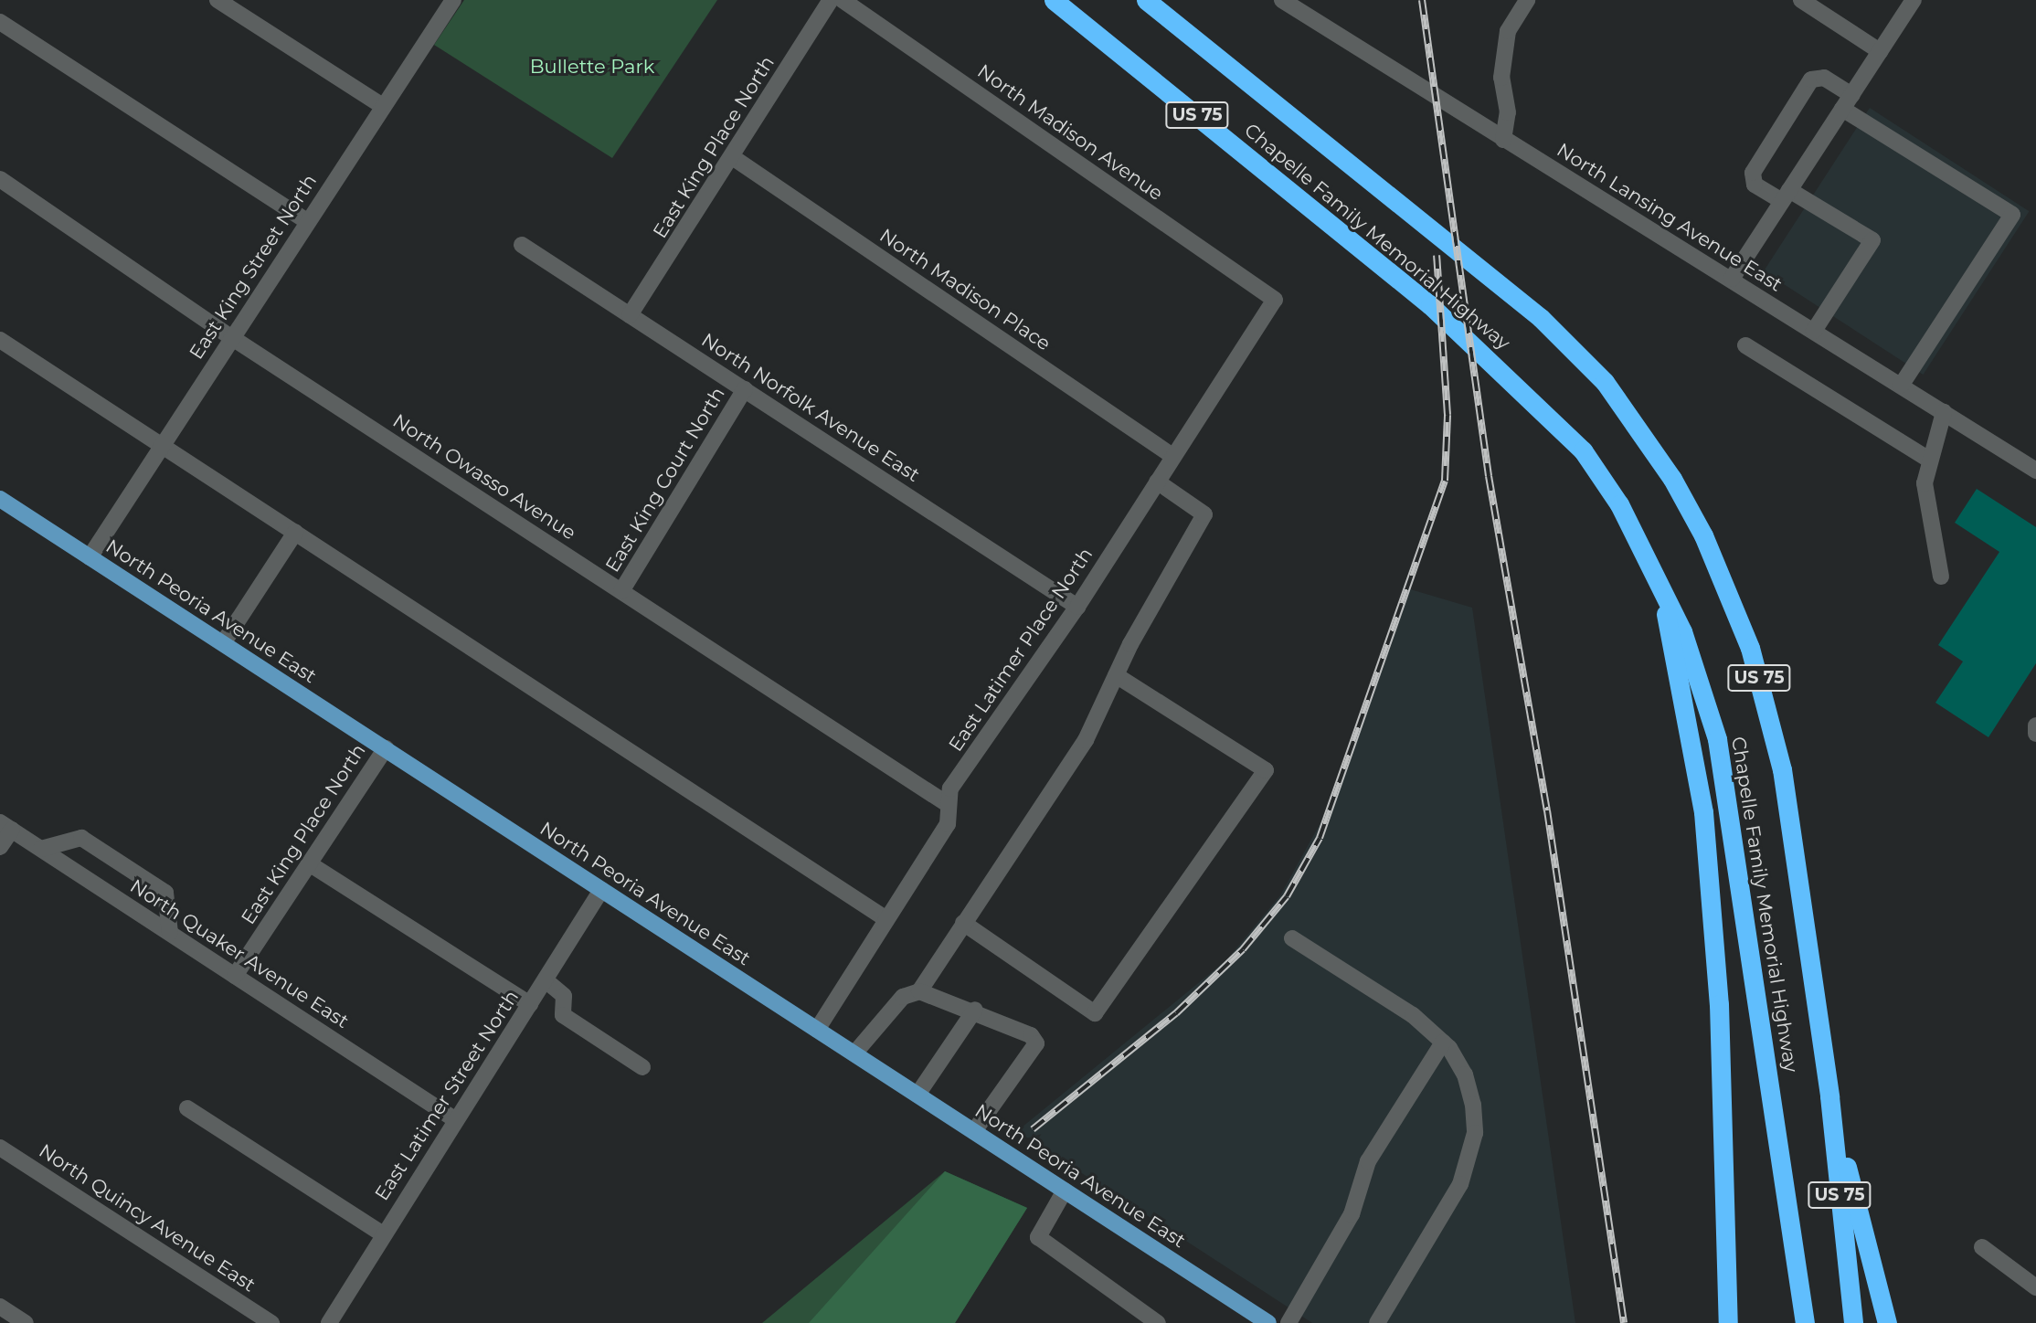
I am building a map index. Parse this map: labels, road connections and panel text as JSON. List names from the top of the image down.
{
  "streets": {
    "highway": ["US 75", "Chapelle Family Memorial Highway"],
    "main road": ["North Peoria Avenue East"],
    "street": [
      "North Madison Avenue",
      "East King Place North",
      "North Lansing Avenue East",
      "East King Street North",
      "North Madison Place",
      "North Norfolk Avenue East",
      "North Owasso Avenue",
      "East King Court North",
      "East Latimer Place North",
      "North Quaker Avenue East",
      "East Latimer Street North",
      "North Quincy Avenue East"
    ]
  },
  "crossings": [
    ["North Madison Avenue", "East Latimer Place North"],
    ["East King Place North", "North Madison Place"],
    ["East King Place North", "North Norfolk Avenue East"],
    ["East King Place North", "North Peoria Avenue East"],
    ["East King Place North", "North Quaker Avenue East"],
    ["East King Street North", "North Owasso Avenue"],
    ["East King Street North", "North Peoria Avenue East"],
    ["North Madison Place", "East Latimer Place North"],
    ["North Norfolk Avenue East", "East King Court North"],
    ["North Norfolk Avenue East", "East Latimer Place North"],
    ["North Owasso Avenue", "East King Court North"],
    ["North Owasso Avenue", "East Latimer Place North"],
    ["North Peoria Avenue East", "East Latimer Place North"],
    ["North Peoria Avenue East", "East Latimer Street North"],
    ["North Quaker Avenue East", "East Latimer Street North"]
  ],
  "parks": ["Bullette Park"]
}
